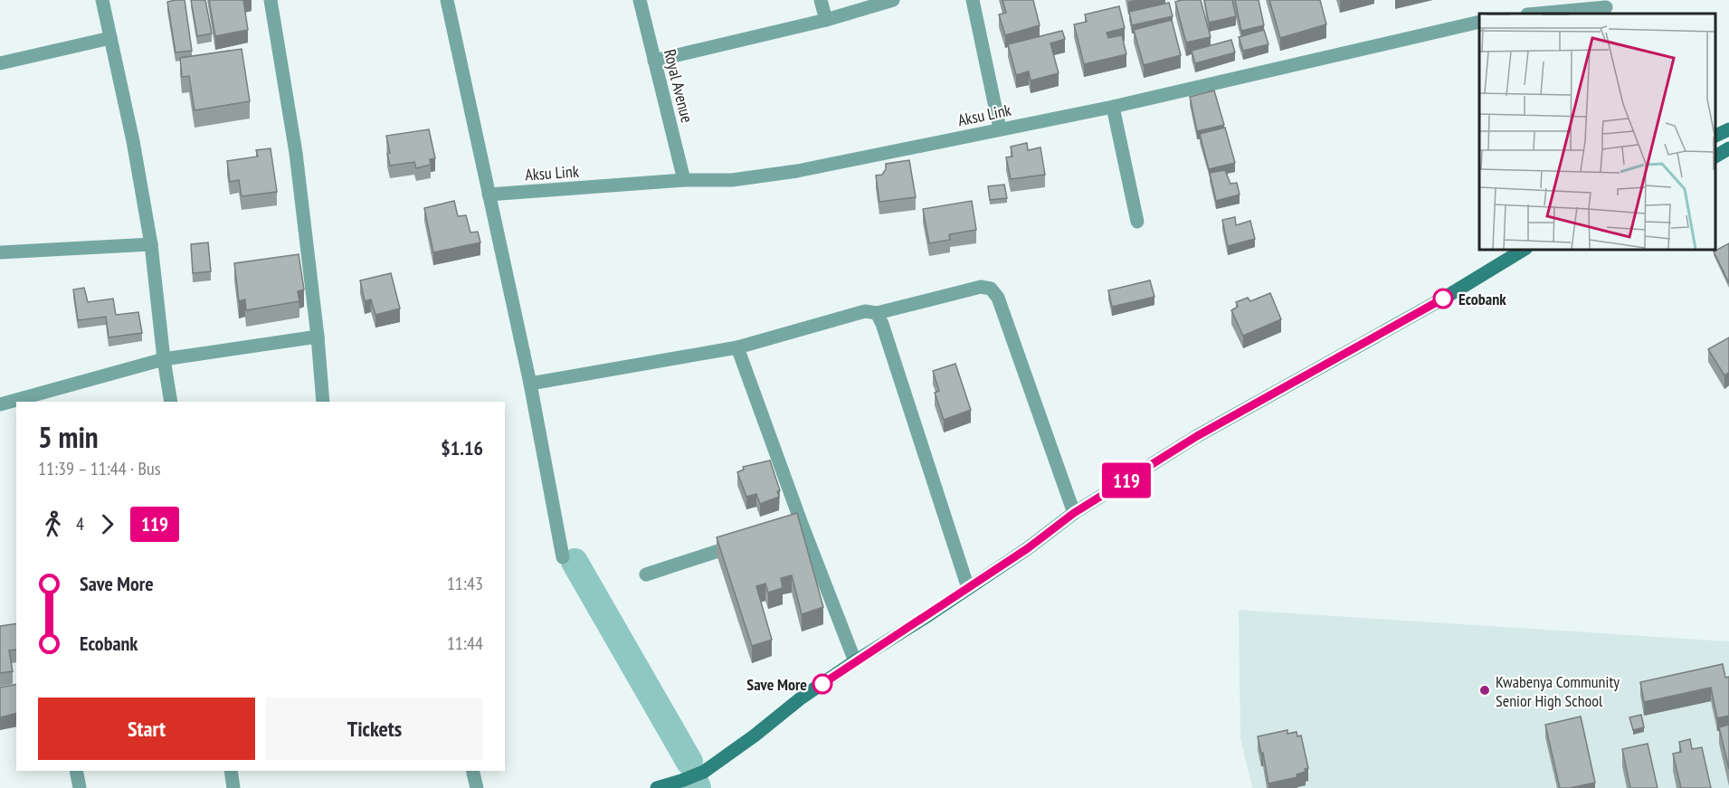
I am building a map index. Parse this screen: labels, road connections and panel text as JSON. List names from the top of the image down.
{
  "streets": {
    "street": ["Royal Avenue", "Aksu Link"]
  },
  "crossings": [
    ["Royal Avenue", "Aksu Link"]
  ],
  "places": ["Ecobank", "Save More", "Kwabenya Community Senior High School"],
  "lines": ["bus line 119"],
  "page": {
    "on_map": "119",
    "heading": ["5 min", "11:39 – 11:44 · Bus", "$1.16"],
    "legs": ["4", "119"],
    "list": [
      {
        "name": "Save More",
        "value": "11:43"
      },
      {
        "name": "Ecobank",
        "value": "11:44"
      }
    ],
    "buttons": ["Start", "Tickets"]
  }
}
